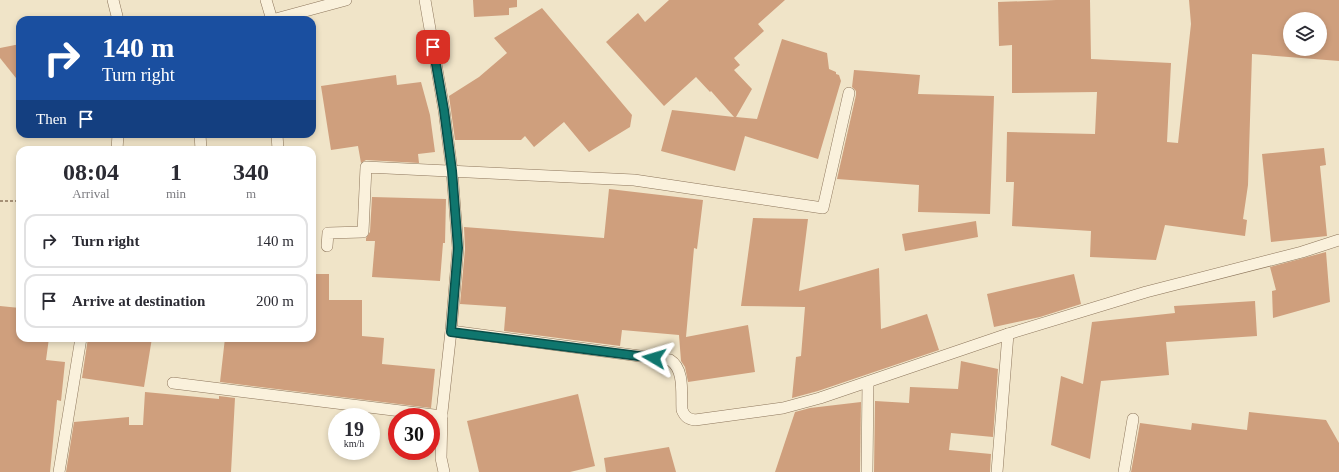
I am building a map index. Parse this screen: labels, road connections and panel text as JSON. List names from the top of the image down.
{
  "page": {
    "turn": ["140 m", "Turn right"],
    "then": "Then",
    "eta": [
      "08:04",
      "Arrival",
      "1",
      "min",
      "340",
      "m"
    ],
    "list": [
      {
        "name": "Turn right",
        "value": "140 m"
      },
      {
        "name": "Arrive at destination",
        "value": "200 m"
      }
    ],
    "speed": "19 km/h",
    "limit": "30"
  }
}
